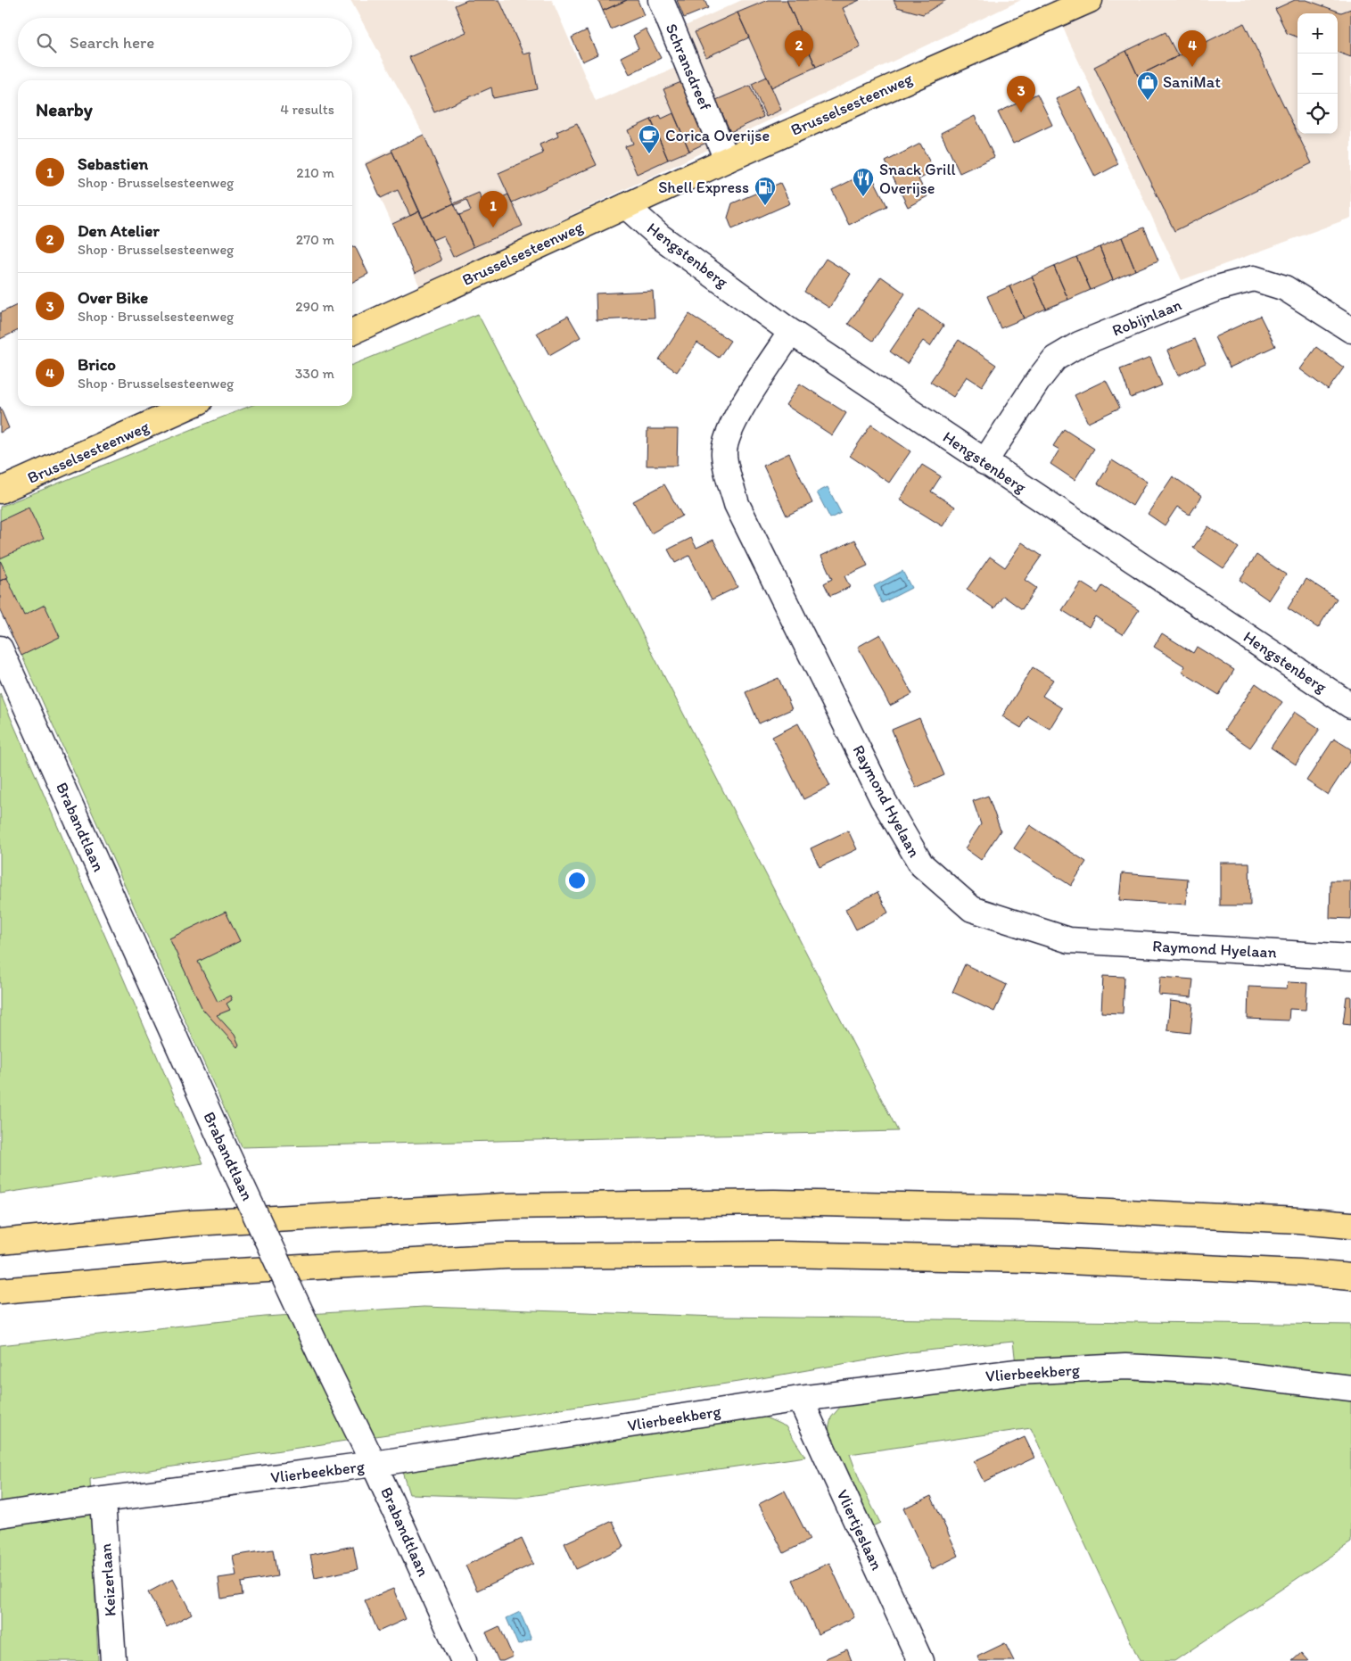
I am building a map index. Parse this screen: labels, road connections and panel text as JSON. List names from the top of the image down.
{
  "streets": {
    "main road": ["Brusselsesteenweg"],
    "street": [
      "Schransdreef",
      "Hengstenberg",
      "Robijnlaan",
      "Raymond Hyelaan",
      "Brabandtlaan",
      "Vlierbeekberg",
      "Vliertjeslaan",
      "Keizerlaan"
    ]
  },
  "crossings": [
    ["Schransdreef", "Brusselsesteenweg"],
    ["Brusselsesteenweg", "Hengstenberg"],
    ["Hengstenberg", "Robijnlaan"],
    ["Hengstenberg", "Raymond Hyelaan"],
    ["Brabandtlaan", "Vlierbeekberg"],
    ["Vlierbeekberg", "Vliertjeslaan"],
    ["Vlierbeekberg", "Keizerlaan"]
  ],
  "places": {
    "shop": ["SaniMat"],
    "cafe": ["Corica Overijse"],
    "restaurant": ["Snack Grill Overijse"],
    "fuel station": ["Shell Express"]
  },
  "page": {
    "map_buttons": ["+", "−"],
    "search": "Search here",
    "pins": [
      "2",
      "4",
      "3",
      "1"
    ],
    "heading": ["Nearby", "4 results"],
    "list": [
      {
        "mark": "1",
        "name": "Sebastien",
        "note": "Shop · Brusselsesteenweg",
        "value": "210 m"
      },
      {
        "mark": "2",
        "name": "Den Atelier",
        "note": "Shop · Brusselsesteenweg",
        "value": "270 m"
      },
      {
        "mark": "3",
        "name": "Over Bike",
        "note": "Shop · Brusselsesteenweg",
        "value": "290 m"
      },
      {
        "mark": "4",
        "name": "Brico",
        "note": "Shop · Brusselsesteenweg",
        "value": "330 m"
      }
    ]
  }
}
